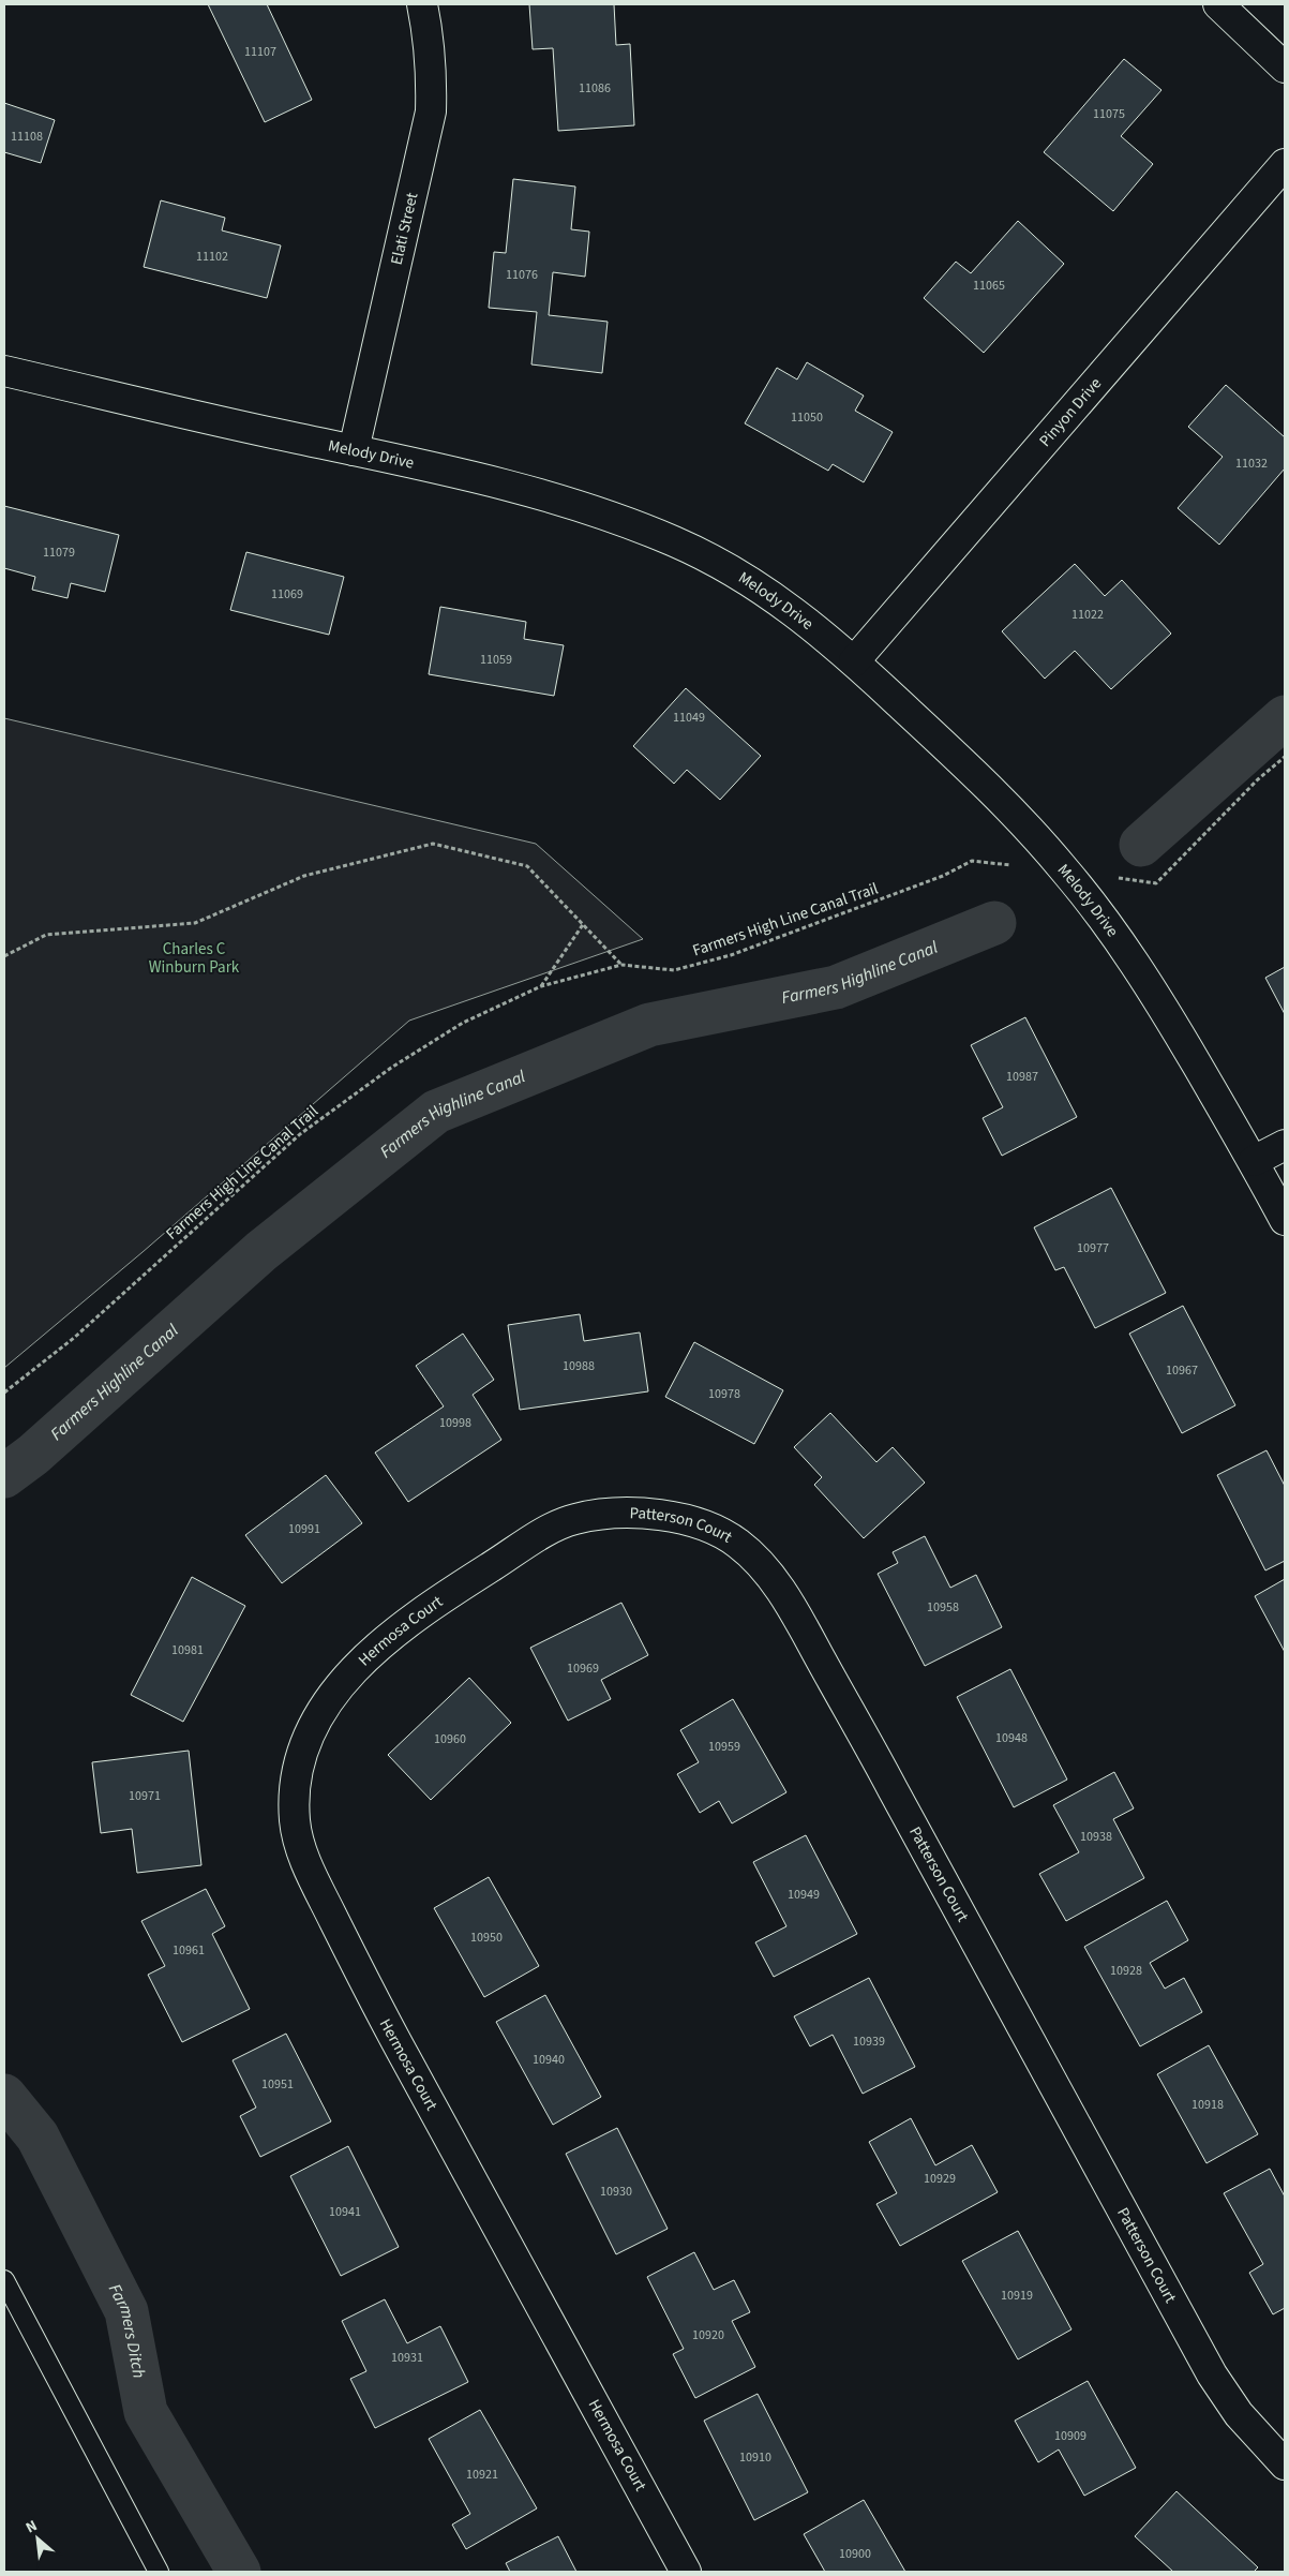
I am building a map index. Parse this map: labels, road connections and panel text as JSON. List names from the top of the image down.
{
  "streets": {
    "street": [
      "Elati Street",
      "Pinyon Drive",
      "Melody Drive",
      "Patterson Court",
      "Hermosa Court"
    ],
    "path": ["Farmers High Line Canal Trail"]
  },
  "crossings": [
    ["Elati Street", "Melody Drive"],
    ["Pinyon Drive", "Melody Drive"],
    ["Patterson Court", "Hermosa Court"]
  ],
  "water": ["Farmers Highline Canal", "Farmers Ditch"],
  "parks": ["Charles C Winburn Park"],
  "house_numbers": [
    "11107",
    "11086",
    "11075",
    "11108",
    "11102",
    "11076",
    "11065",
    "11050",
    "11032",
    "11079",
    "11069",
    "11022",
    "11059",
    "11049",
    "10987",
    "10977",
    "10988",
    "10967",
    "10978",
    "10998",
    "10991",
    "10958",
    "10981",
    "10969",
    "10948",
    "10960",
    "10959",
    "10971",
    "10938",
    "10949",
    "10950",
    "10961",
    "10928",
    "10939",
    "10940",
    "10951",
    "10918",
    "10929",
    "10930",
    "10941",
    "10919",
    "10920",
    "10931",
    "10909",
    "10910",
    "10921",
    "10900"
  ],
  "north": "top left"
}
